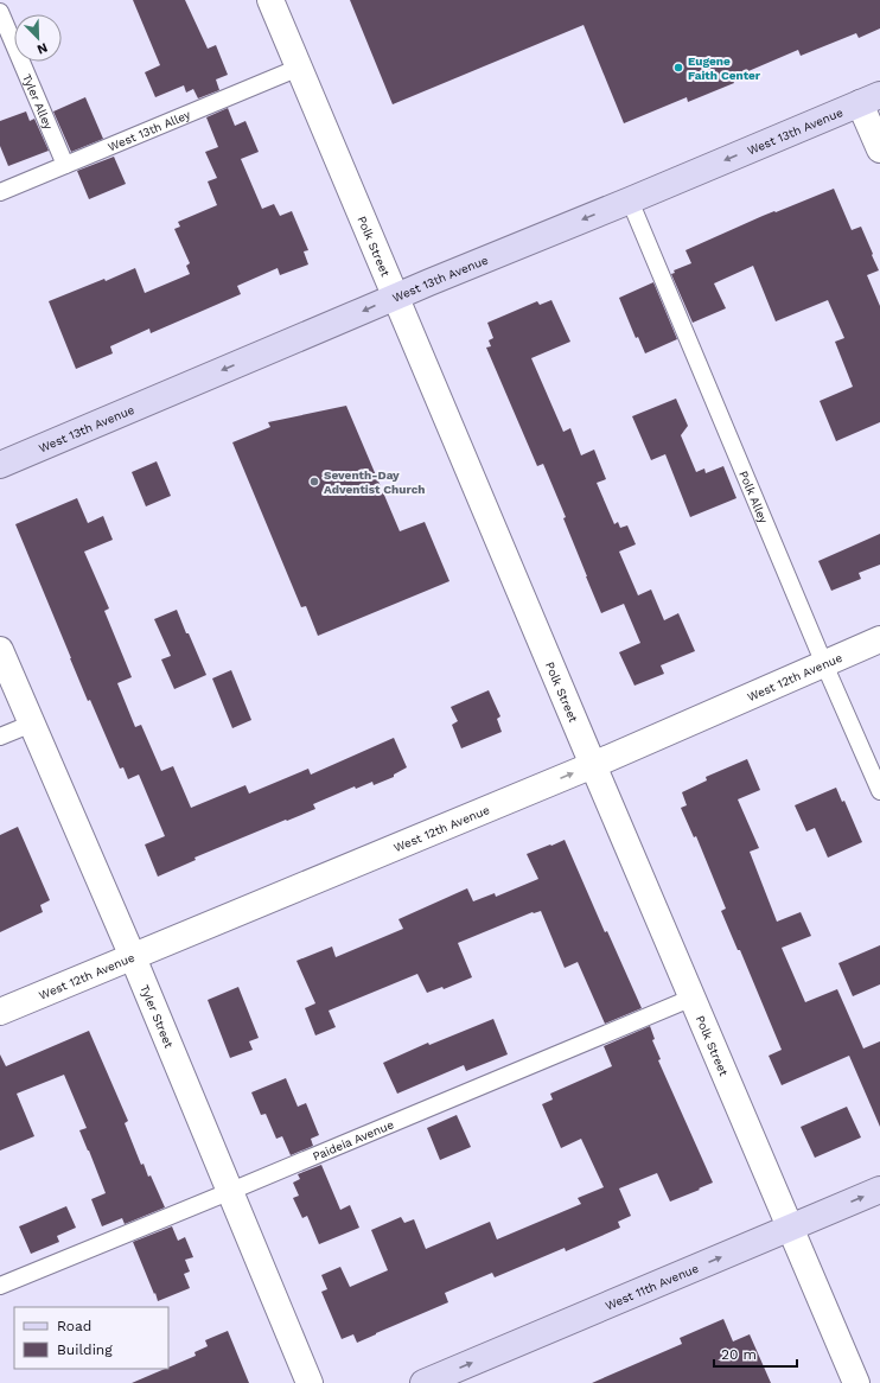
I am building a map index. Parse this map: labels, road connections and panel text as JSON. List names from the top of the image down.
{
  "streets": {
    "main road": ["West 13th Avenue", "West 11th Avenue"],
    "street": ["Polk Street", "West 12th Avenue", "Tyler Street"],
    "lane": [
      "Tyler Alley",
      "West 13th Alley",
      "Polk Alley",
      "Paideia Avenue"
    ]
  },
  "crossings": [
    ["Tyler Alley", "West 13th Alley"],
    ["West 13th Alley", "Polk Street"],
    ["West 13th Avenue", "Polk Street"],
    ["West 13th Avenue", "Polk Alley"],
    ["Polk Street", "West 12th Avenue"],
    ["Polk Street", "Paideia Avenue"],
    ["Polk Street", "West 11th Avenue"],
    ["Polk Alley", "West 12th Avenue"],
    ["West 12th Avenue", "Tyler Street"],
    ["Tyler Street", "Paideia Avenue"]
  ],
  "one_way": ["West 13th Avenue", "West 12th Avenue", "West 11th Avenue"],
  "places": ["Eugene Faith Center", "Seventh-Day Adventist Church"],
  "legend": ["Road", "Building"],
  "scale_bar": "20 m",
  "north": "bottom right"
}
